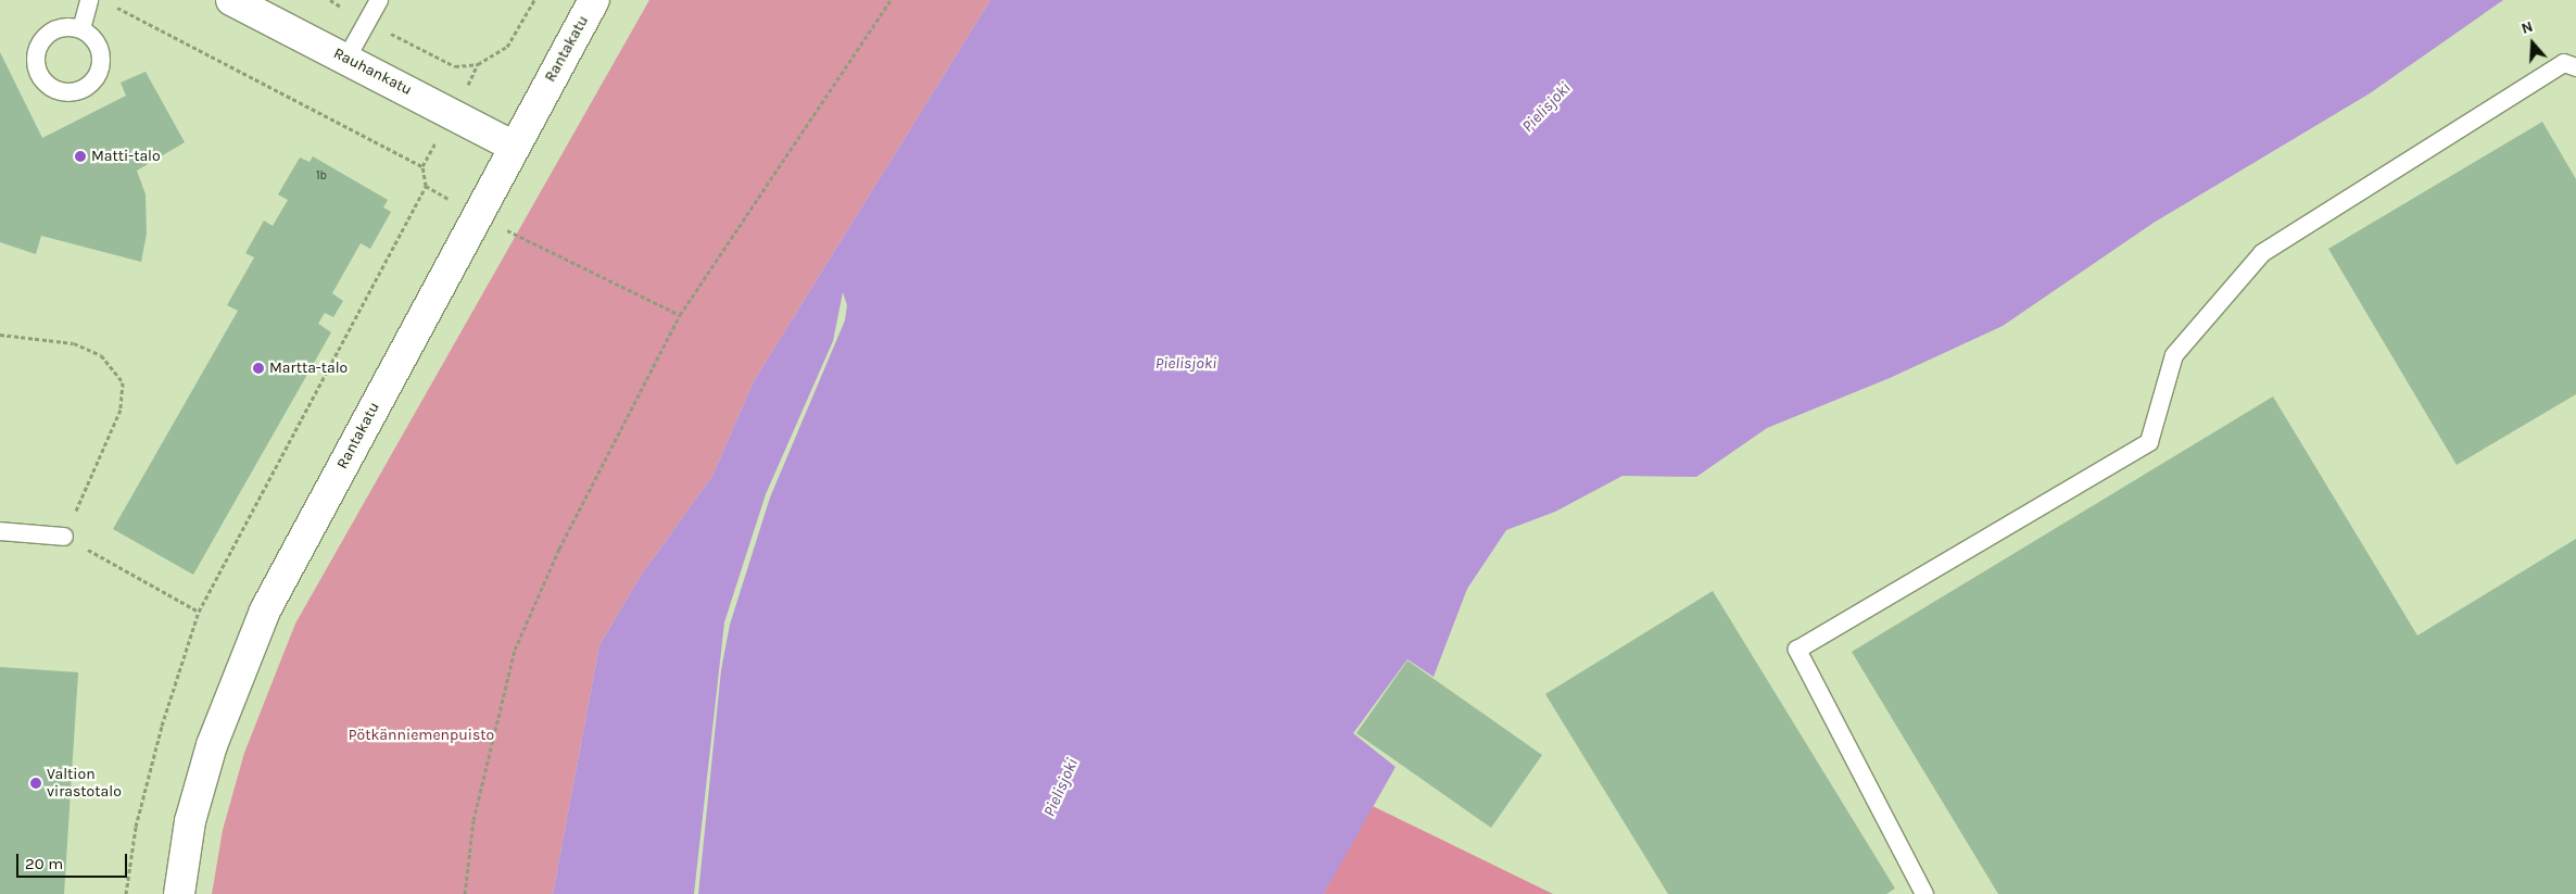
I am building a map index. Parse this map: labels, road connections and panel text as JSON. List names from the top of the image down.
{
  "streets": {
    "main road": ["Rantakatu", "Rauhankatu"]
  },
  "crossings": [
    ["Rantakatu", "Rauhankatu"]
  ],
  "water": ["Pielisjoki"],
  "parks": ["Pötkänniemenpuisto"],
  "places": ["Matti-talo", "Martta-talo", "Valtion virastotalo"],
  "house_numbers": ["1b"],
  "scale_bar": "20 m",
  "north": "top"
}
